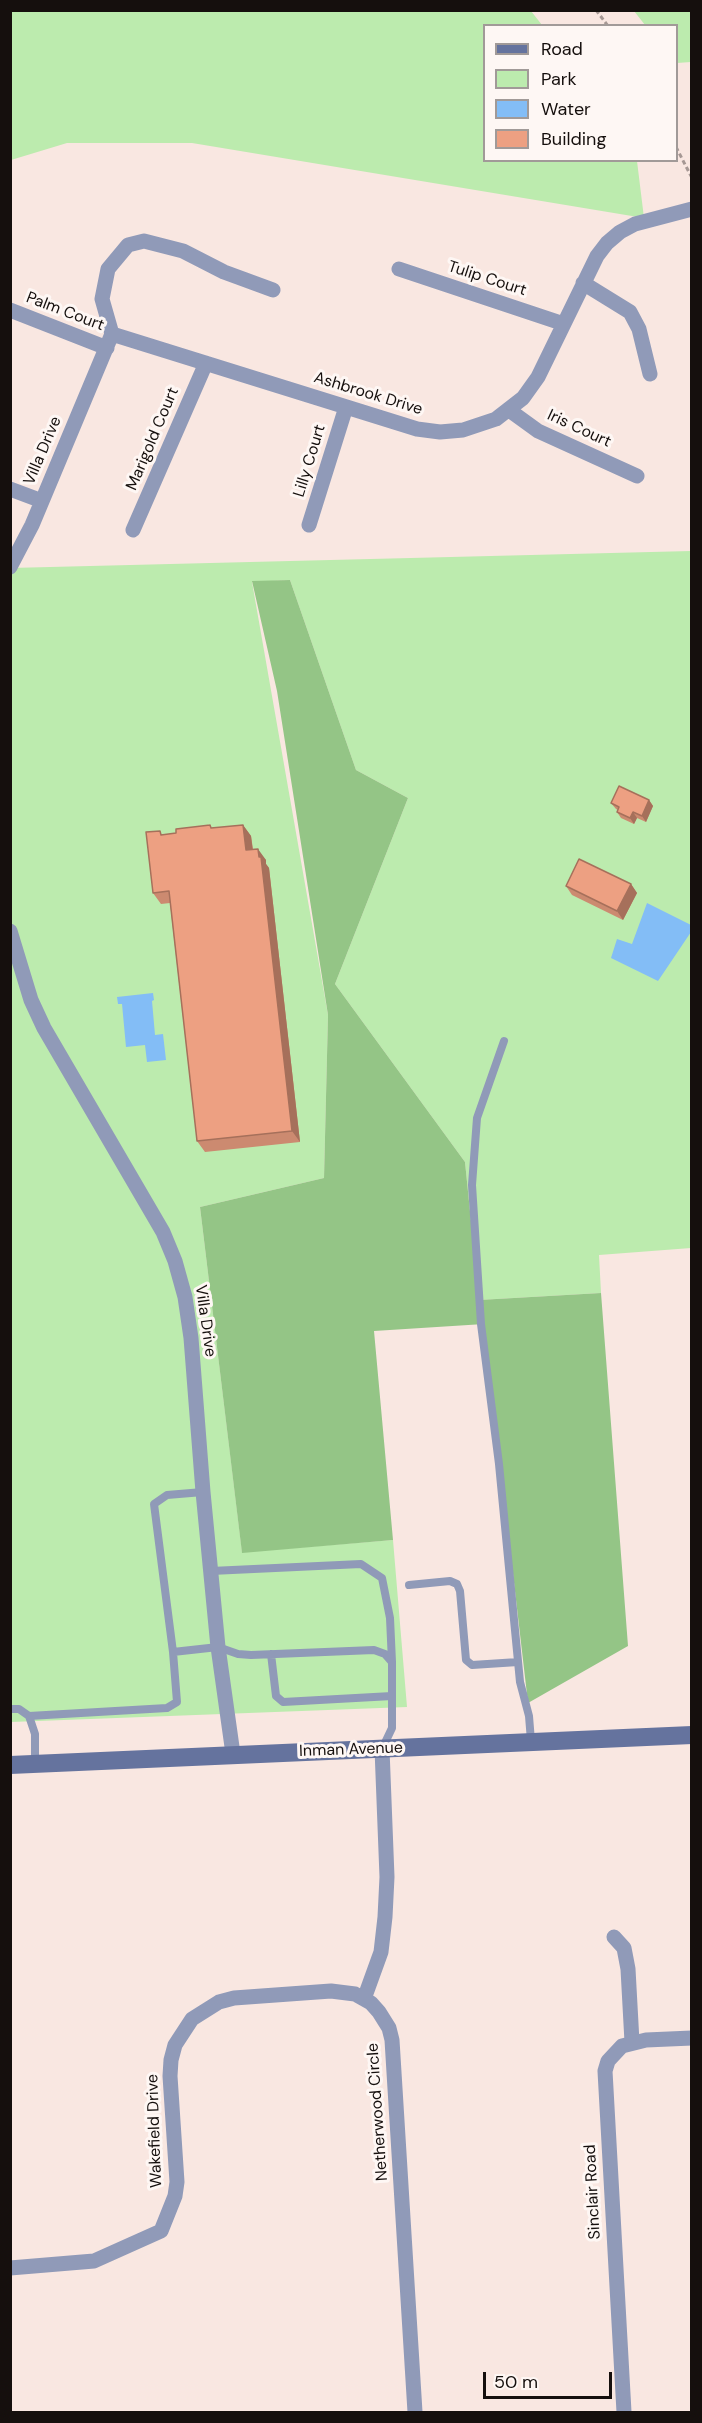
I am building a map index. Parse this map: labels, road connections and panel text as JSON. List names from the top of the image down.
{
  "streets": {
    "main road": ["Inman Avenue"],
    "street": [
      "Tulip Court",
      "Palm Court",
      "Ashbrook Drive",
      "Iris Court",
      "Marigold Court",
      "Villa Drive",
      "Lilly Court",
      "Netherwood Circle",
      "Wakefield Drive",
      "Sinclair Road"
    ]
  },
  "crossings": [
    ["Tulip Court", "Ashbrook Drive"],
    ["Palm Court", "Ashbrook Drive"],
    ["Palm Court", "Villa Drive"],
    ["Ashbrook Drive", "Iris Court"],
    ["Ashbrook Drive", "Marigold Court"],
    ["Ashbrook Drive", "Villa Drive"],
    ["Ashbrook Drive", "Lilly Court"],
    ["Villa Drive", "Inman Avenue"],
    ["Netherwood Circle", "Wakefield Drive"]
  ],
  "legend": [
    "Road",
    "Park",
    "Water",
    "Building"
  ],
  "scale_bar": "50 m"
}
